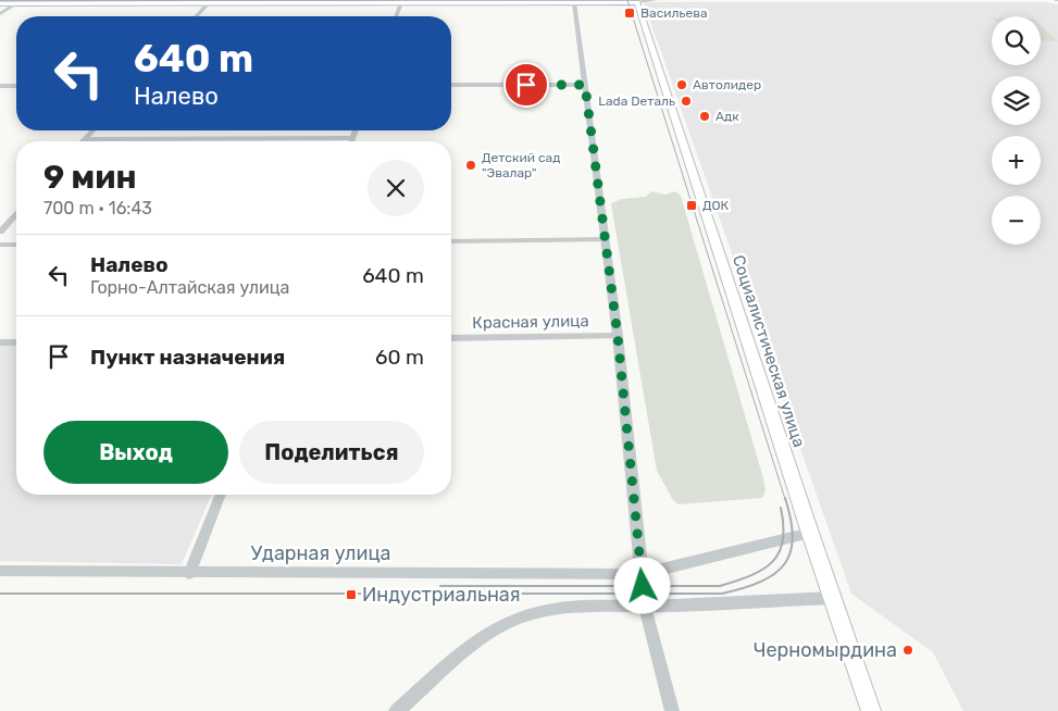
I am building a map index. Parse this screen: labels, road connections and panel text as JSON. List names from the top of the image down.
{
  "streets": {
    "main road": ["Социалистическая улица"],
    "street": ["Красная улица", "Ударная улица"]
  },
  "crossings": [
    ["Социалистическая улица", "Ударная улица"]
  ],
  "places": {
    "transit": ["Васильева", "ДОК", "Индустриальная"],
    "other": [
      "Автолидер",
      "Lada Dеталь",
      "Адк",
      "Детский сад \"Эвалар\"",
      "Черномырдина"
    ]
  },
  "page": {
    "map_buttons": ["+", "−"],
    "turn": ["640 m", "Налево"],
    "heading": ["9 мин", "700 m · 16:43"],
    "list": [
      {
        "name": "Налево",
        "note": "Горно-Алтайская улица",
        "value": "640 m"
      },
      {
        "name": "Пункт назначения",
        "value": "60 m"
      }
    ],
    "buttons": ["Выход", "Поделиться"]
  }
}
